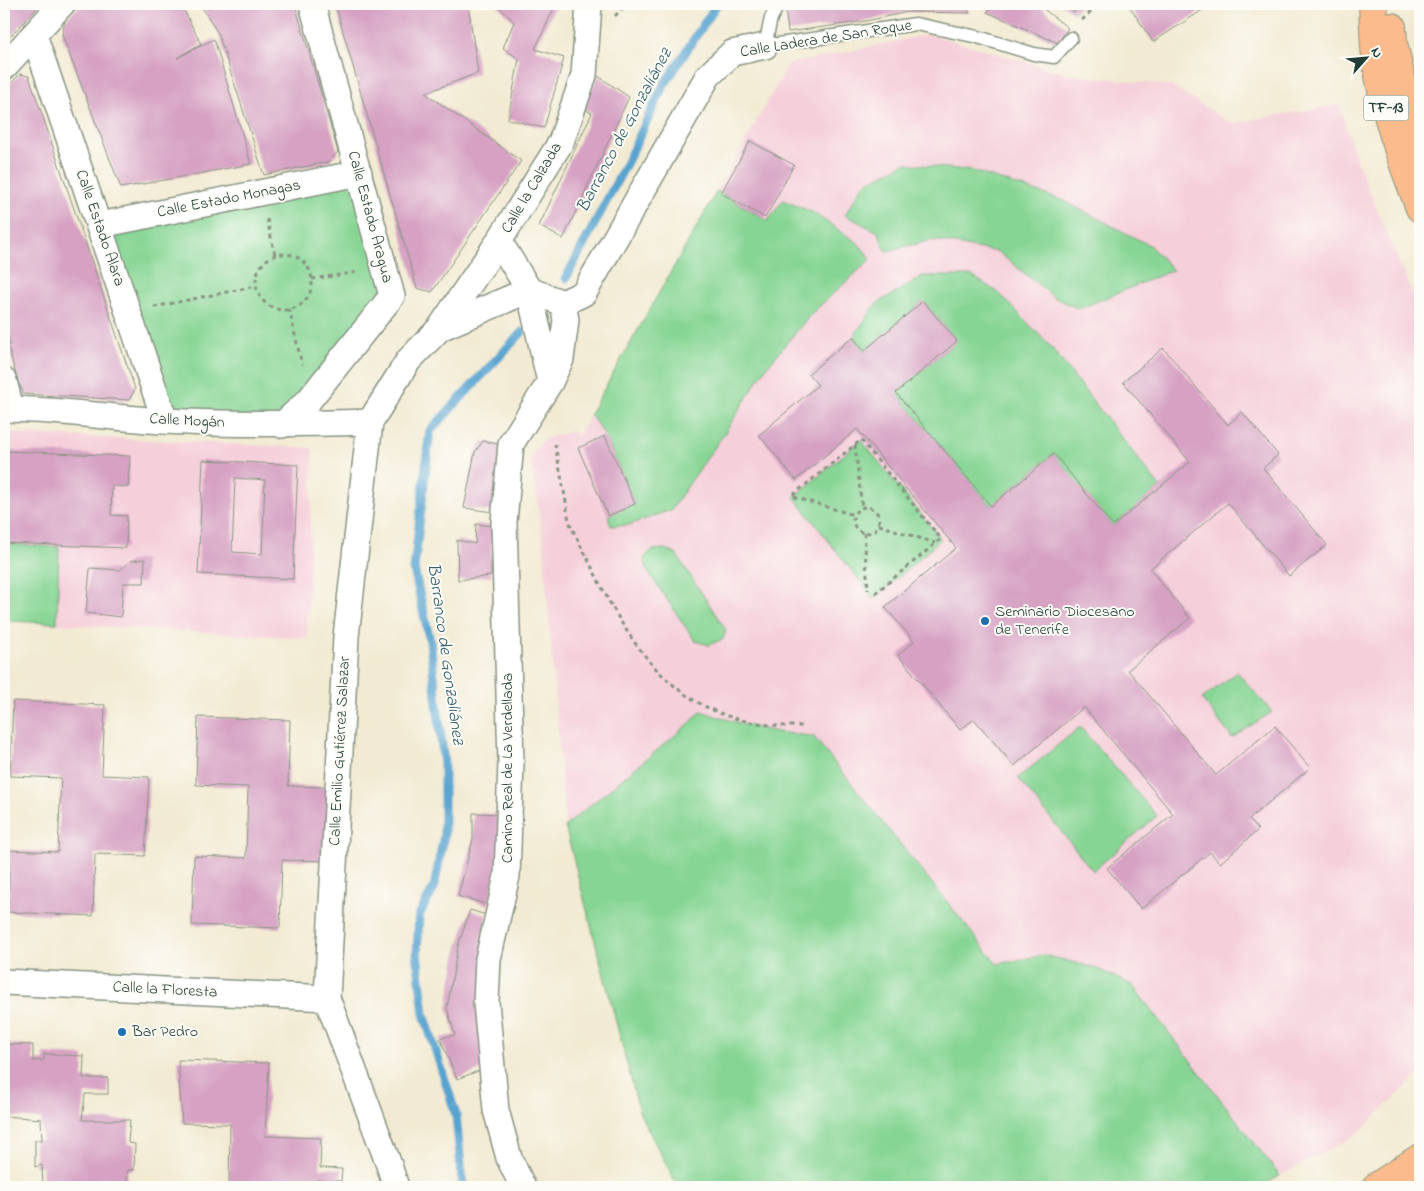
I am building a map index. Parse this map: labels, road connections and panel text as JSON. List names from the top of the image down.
{
  "streets": {
    "main road": ["TF-13"],
    "street": [
      "Calle Ladera de San Roque",
      "Calle la Calzada",
      "Calle Estado Monagas",
      "Calle Estado Aragua",
      "Calle Estado Alara",
      "Calle Mogán",
      "Calle Emilio Gutiérrez Salazar",
      "Camino Real de La Verdellada",
      "Calle la Floresta"
    ]
  },
  "crossings": [
    ["Calle Ladera de San Roque", "Camino Real de La Verdellada"],
    ["Calle la Calzada", "Calle Emilio Gutiérrez Salazar"],
    ["Calle Estado Monagas", "Calle Estado Aragua"],
    ["Calle Estado Monagas", "Calle Estado Alara"],
    ["Calle Estado Aragua", "Calle Mogán"],
    ["Calle Estado Alara", "Calle Mogán"],
    ["Calle Mogán", "Calle Emilio Gutiérrez Salazar"],
    ["Calle Emilio Gutiérrez Salazar", "Calle la Floresta"]
  ],
  "water": ["Barranco de Gonzaliánez"],
  "places": ["Seminario Diocesano de Tenerife", "Bar Pedro"],
  "north": "top right"
}
